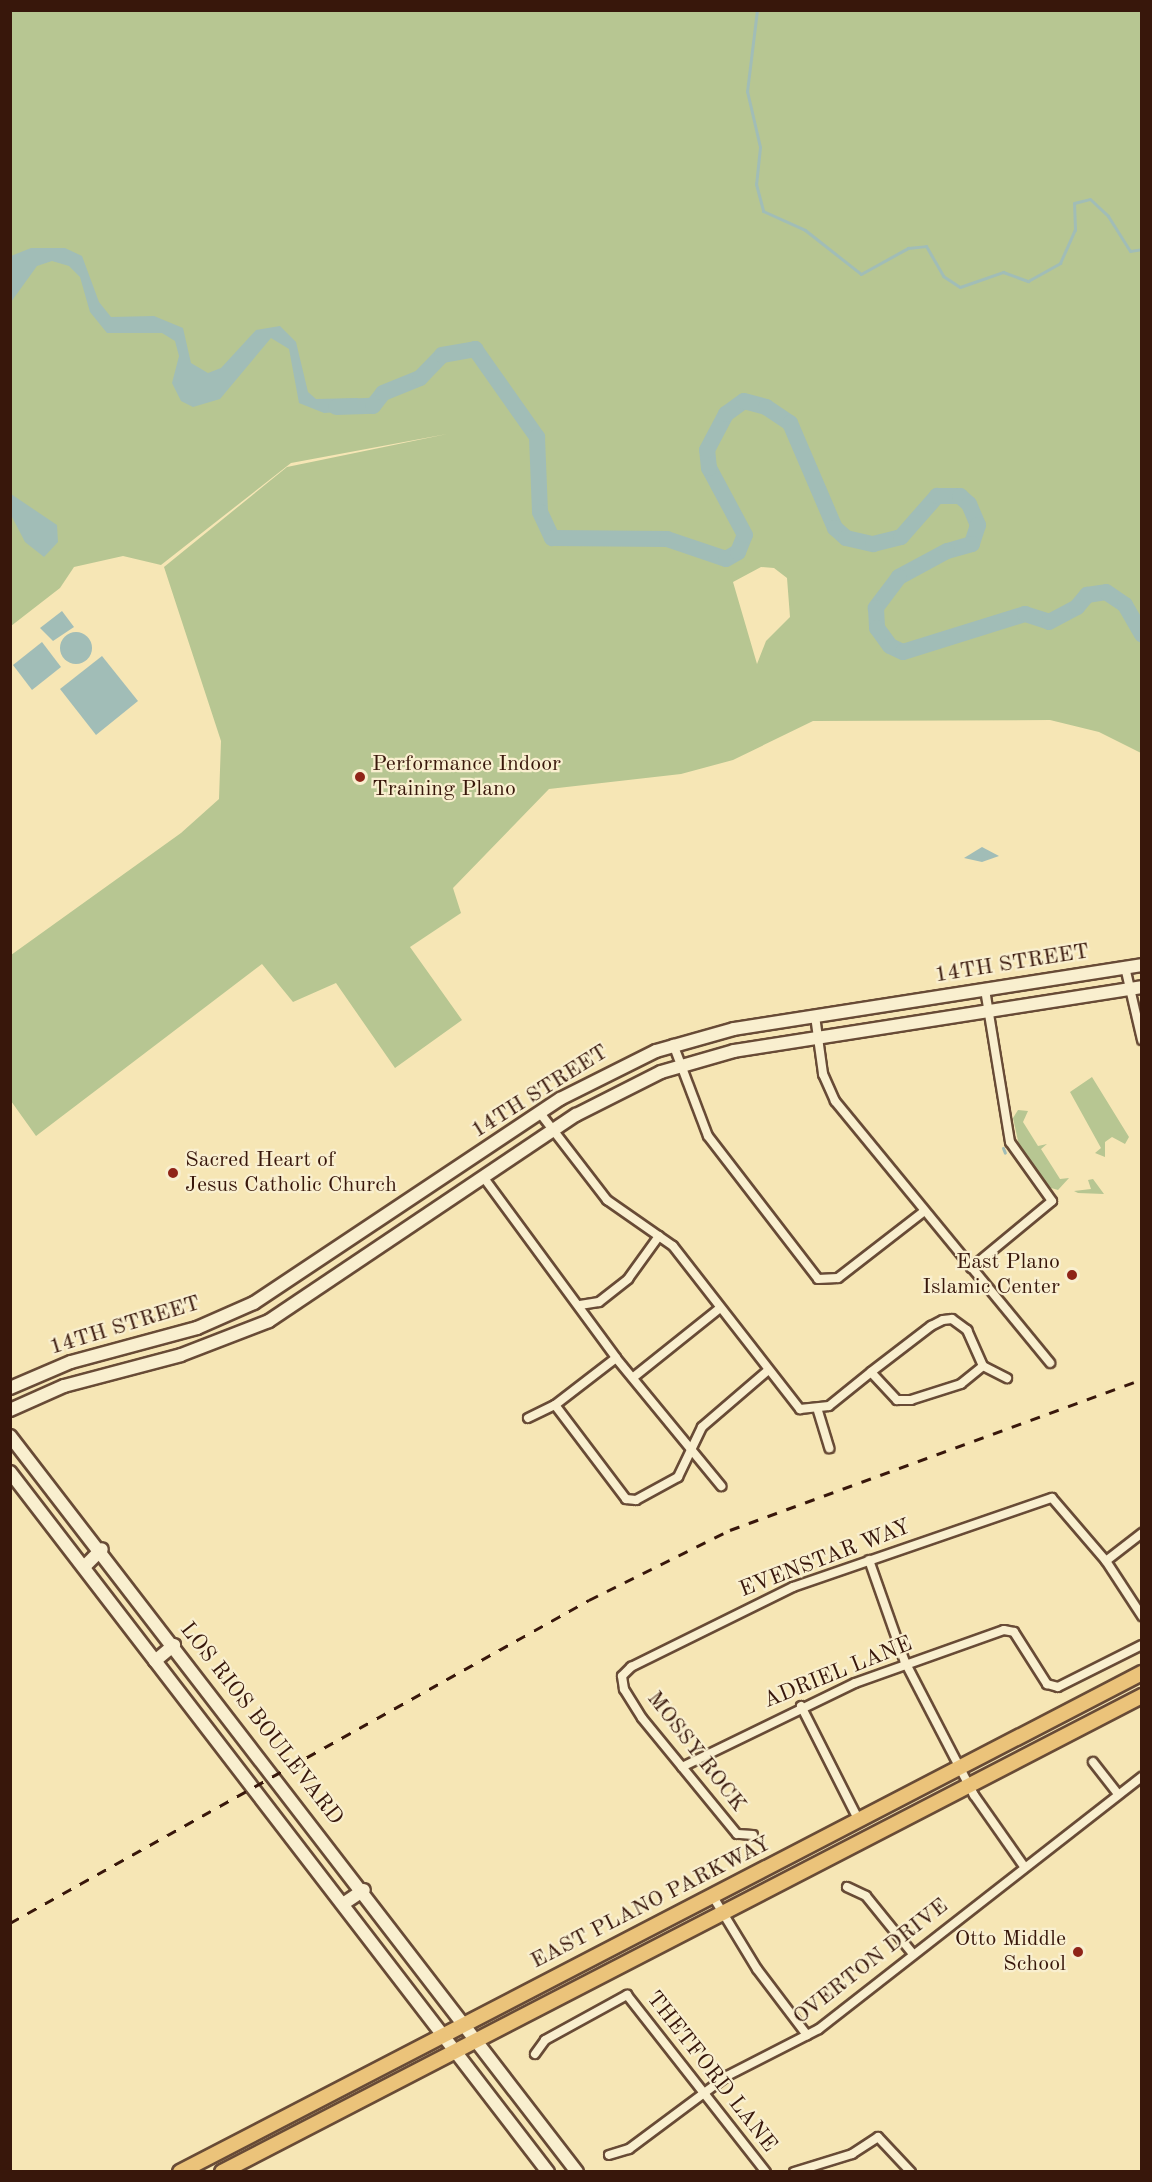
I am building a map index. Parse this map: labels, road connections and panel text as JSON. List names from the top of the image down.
{
  "streets": {
    "main road": ["14TH STREET", "LOS RIOS BOULEVARD", "EAST PLANO PARKWAY"],
    "street": [
      "EVENSTAR WAY",
      "ADRIEL LANE",
      "MOSSY ROCK",
      "OVERTON DRIVE",
      "THETFORD LANE"
    ]
  },
  "crossings": [
    ["EVENSTAR WAY", "MOSSY ROCK"],
    ["ADRIEL LANE", "MOSSY ROCK"],
    ["LOS RIOS BOULEVARD", "EAST PLANO PARKWAY"],
    ["OVERTON DRIVE", "THETFORD LANE"]
  ],
  "places": [
    "Performance Indoor Training Plano",
    "Sacred Heart of Jesus Catholic Church",
    "East Plano Islamic Center",
    "Otto Middle School"
  ]
}
